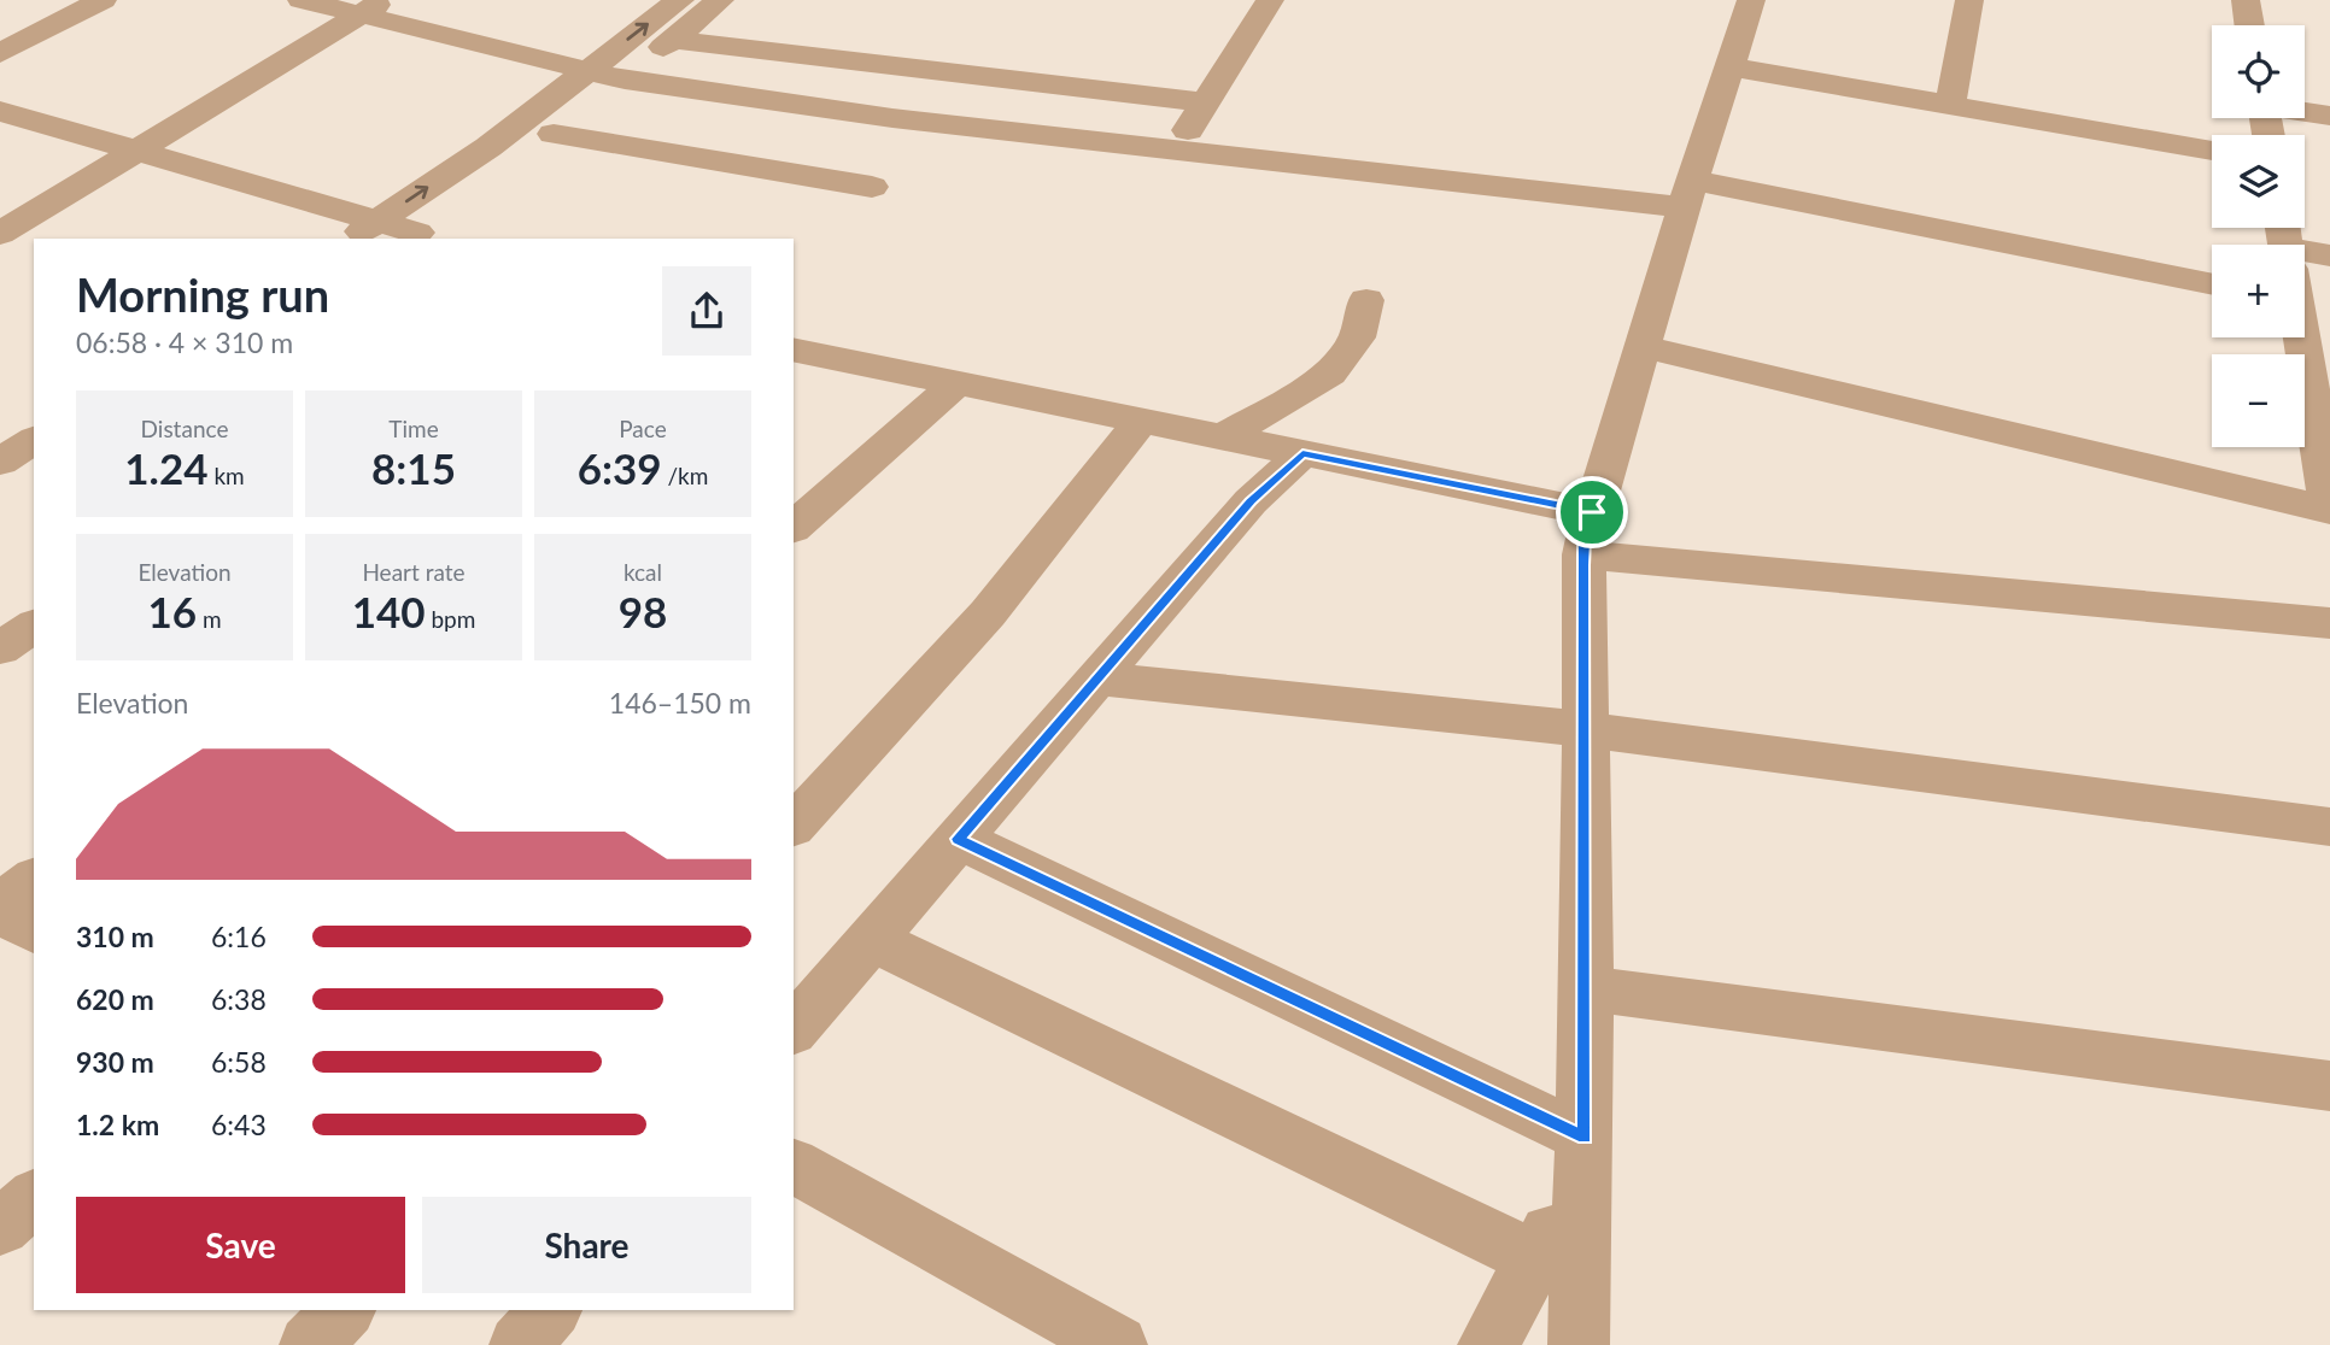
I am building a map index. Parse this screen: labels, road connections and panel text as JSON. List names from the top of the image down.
{
  "page": {
    "map_buttons": ["+", "−"],
    "heading": ["Morning run", "06:58 · 4 × 310 m"],
    "stats": [
      ["Distance", "1.24 km"],
      ["Time", "8:15"],
      ["Pace", "6:39 /km"],
      ["Elevation", "16 m"],
      ["Heart rate", "140 bpm"],
      ["kcal", "98"]
    ],
    "chart": ["Elevation", "146–150 m"],
    "list": [
      {
        "name": "310 m",
        "note": "6:16"
      },
      {
        "name": "620 m",
        "note": "6:38"
      },
      {
        "name": "930 m",
        "note": "6:58"
      },
      {
        "name": "1.2 km",
        "note": "6:43"
      }
    ],
    "buttons": ["Save", "Share"]
  }
}
